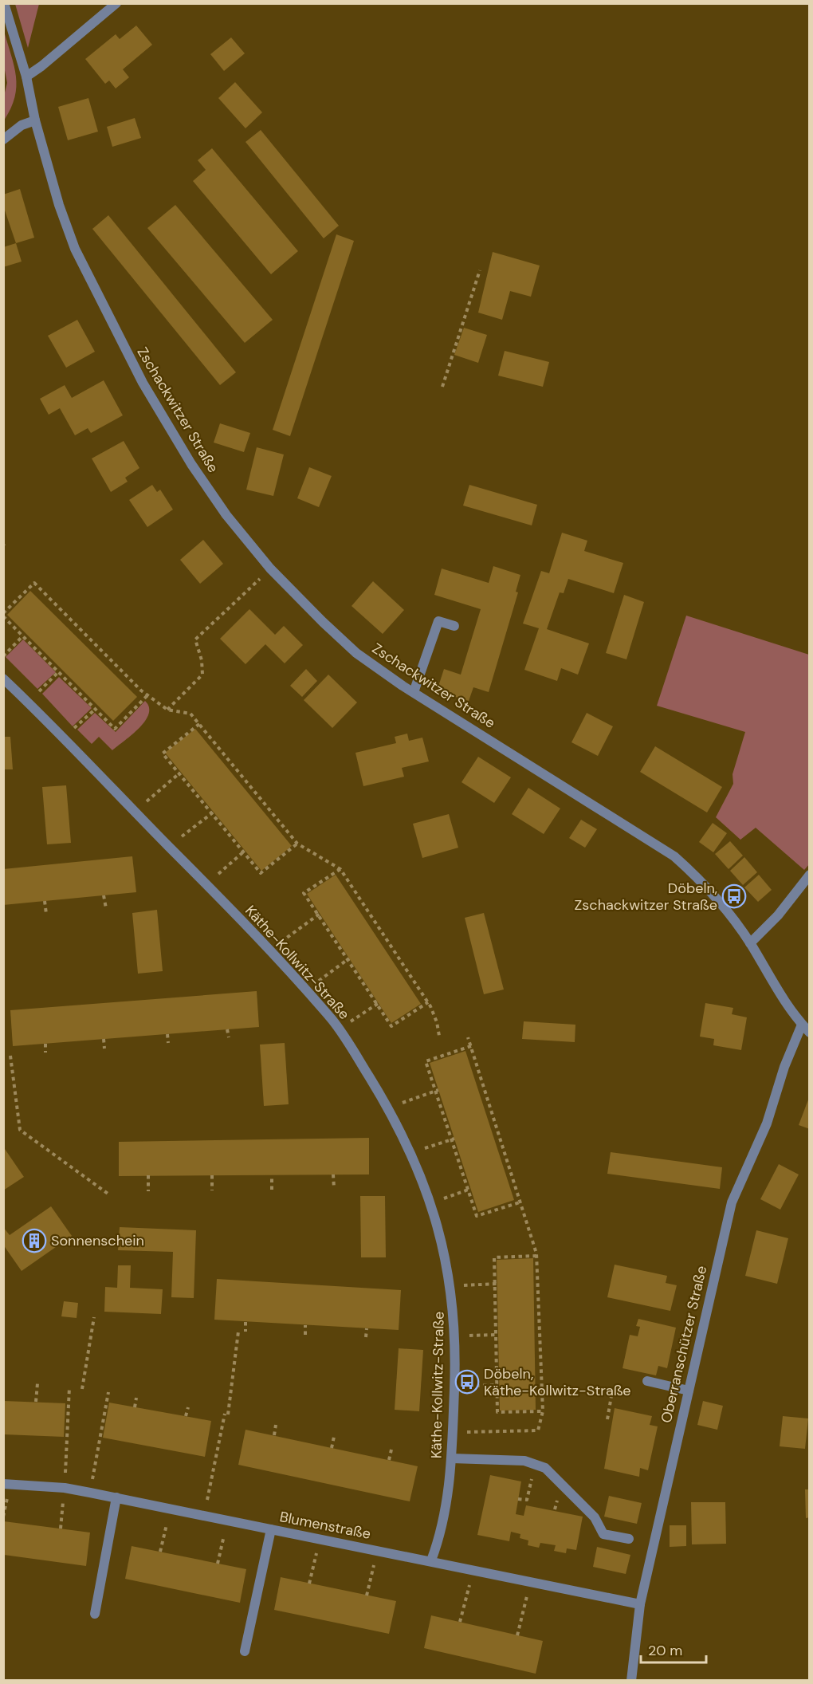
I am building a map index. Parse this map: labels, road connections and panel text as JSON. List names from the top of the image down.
{
  "streets": {
    "street": [
      "Zschackwitzer Straße",
      "Käthe-Kollwitz-Straße",
      "Oberranschützer Straße",
      "Blumenstraße"
    ]
  },
  "crossings": [
    ["Zschackwitzer Straße", "Oberranschützer Straße"],
    ["Käthe-Kollwitz-Straße", "Blumenstraße"],
    ["Oberranschützer Straße", "Blumenstraße"]
  ],
  "places": {
    "bus stop": ["Döbeln, Zschackwitzer Straße", "Döbeln, Käthe-Kollwitz-Straße"],
    "building": ["Sonnenschein"]
  },
  "scale_bar": "20 m"
}
